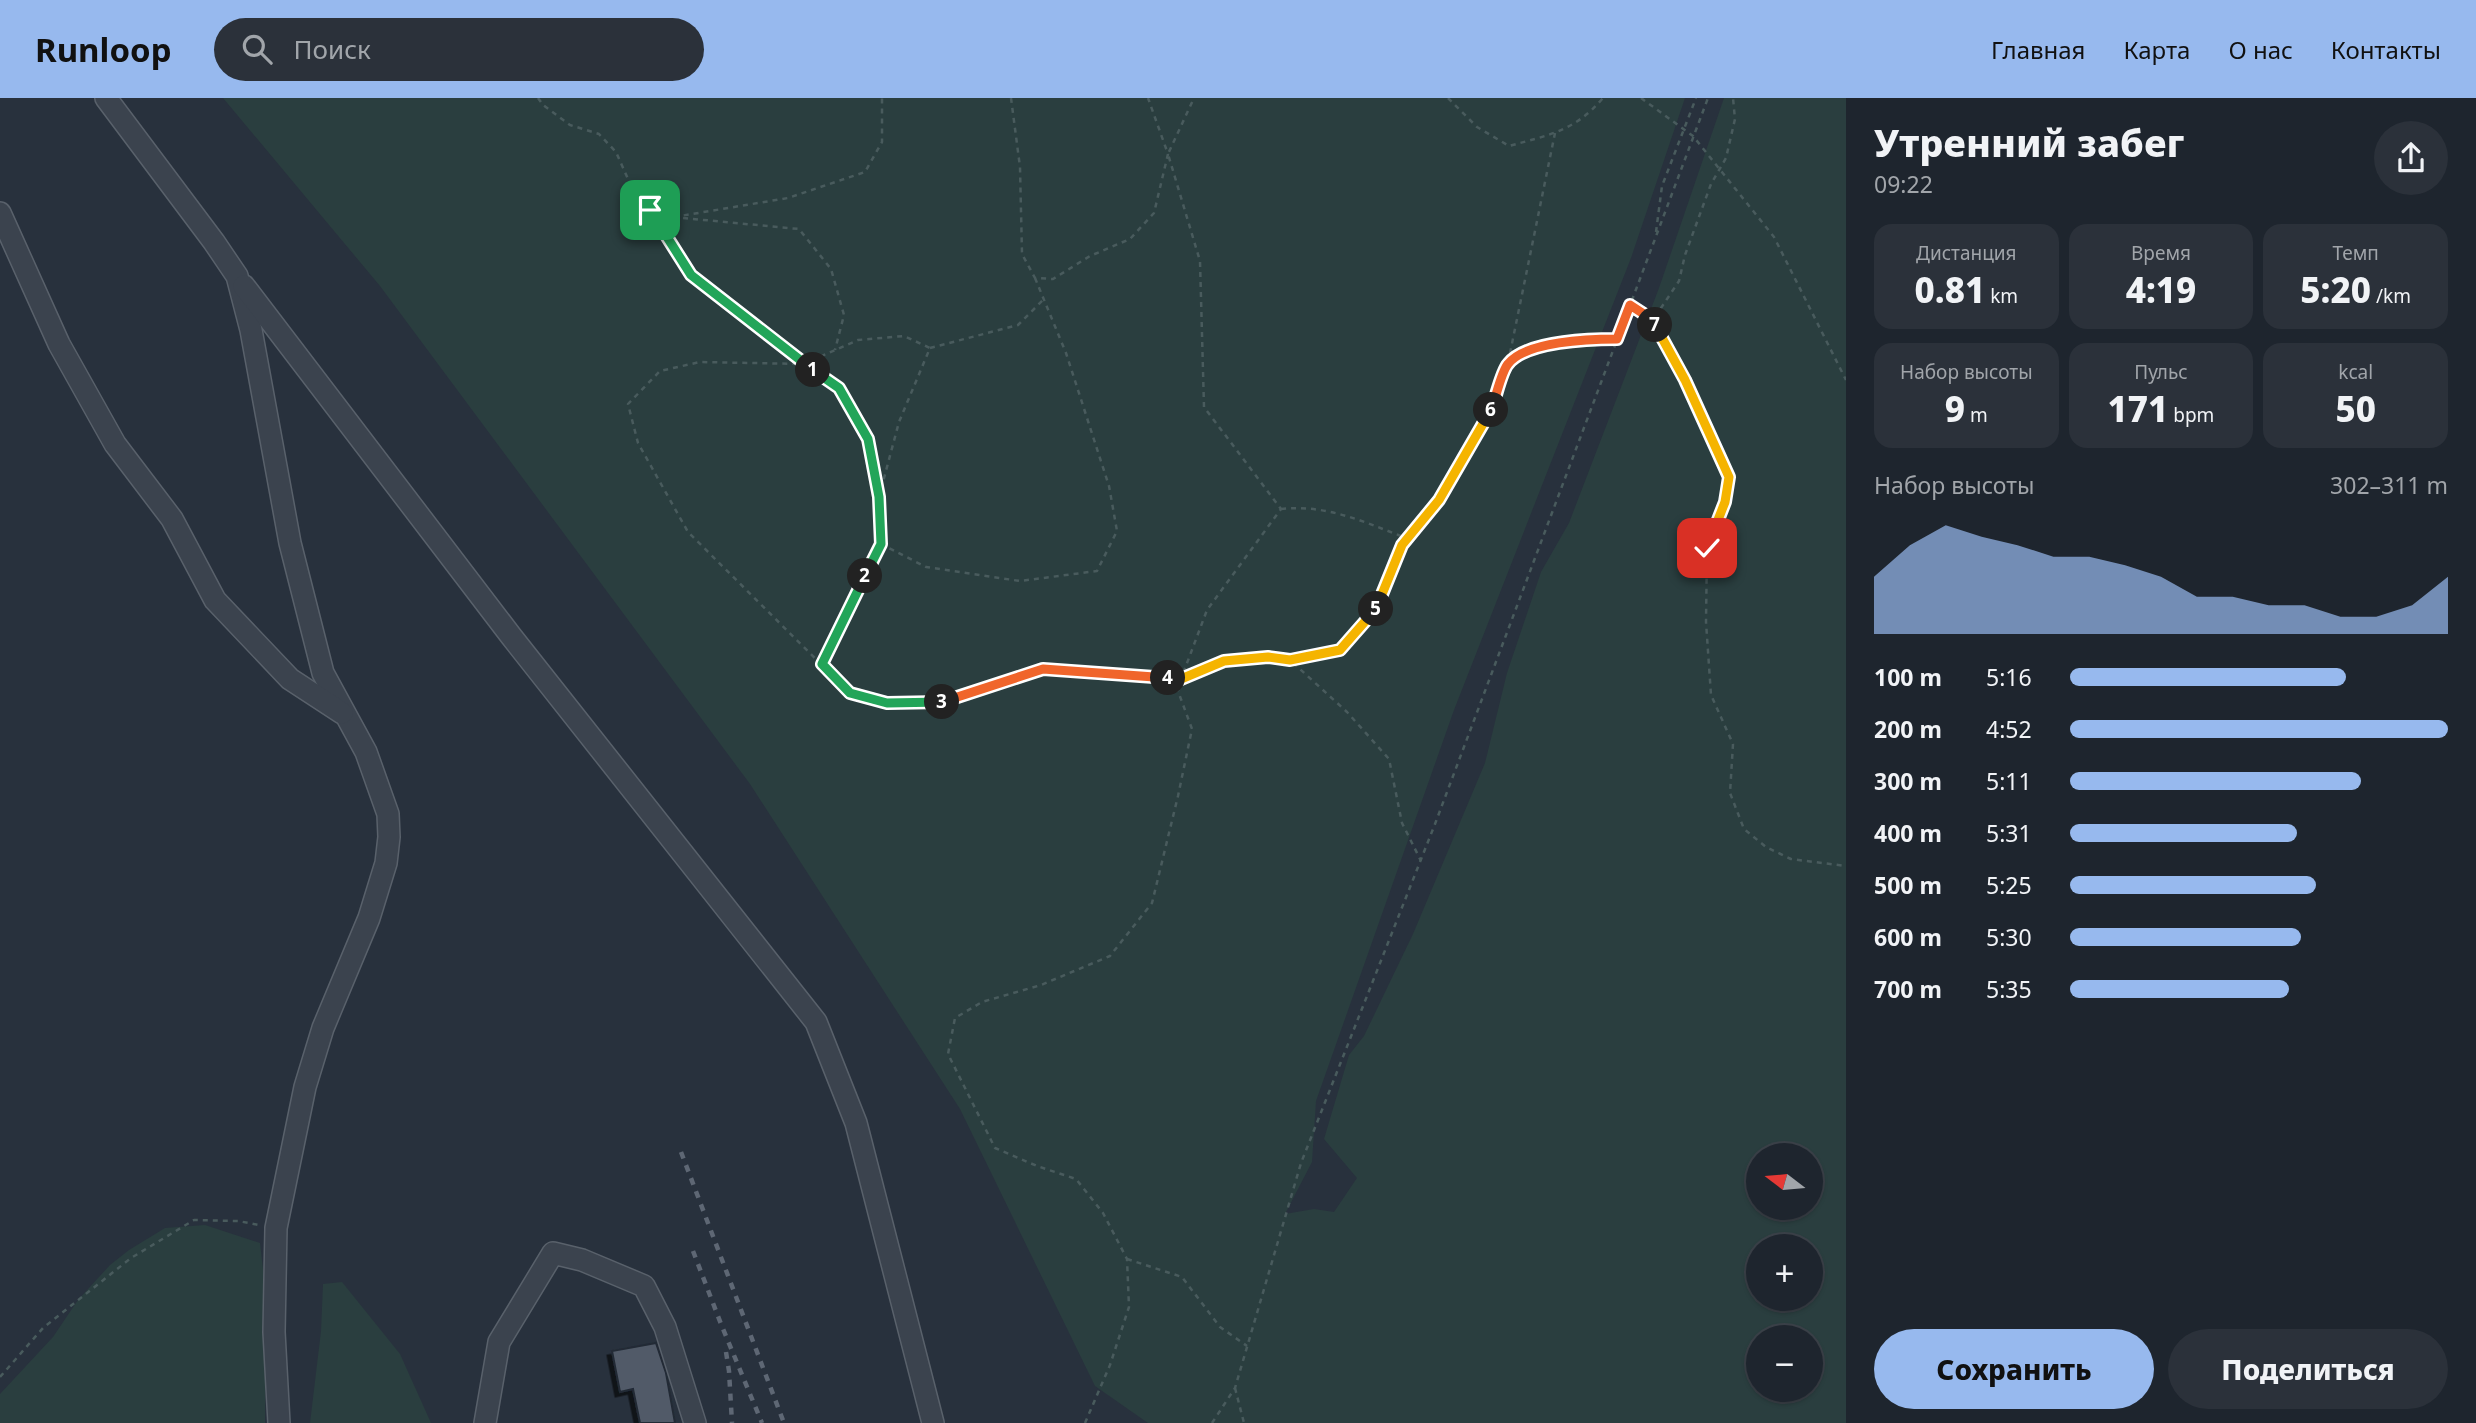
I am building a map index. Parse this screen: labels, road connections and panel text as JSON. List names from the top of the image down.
{
  "north": "left",
  "page": {
    "header": "Runloop",
    "search": "Поиск",
    "nav": [
      "Главная",
      "Карта",
      "О нас",
      "Контакты"
    ],
    "heading": ["Утренний забег", "09:22"],
    "stats": [
      ["Дистанция", "0.81 km"],
      ["Время", "4:19"],
      ["Темп", "5:20 /km"],
      ["Набор высоты", "9 m"],
      ["Пульс", "171 bpm"],
      ["kcal", "50"]
    ],
    "pins": [
      "7",
      "1",
      "6",
      "2",
      "5",
      "4",
      "3"
    ],
    "chart": ["Набор высоты", "302–311 m"],
    "list": [
      {
        "name": "100 m",
        "note": "5:16"
      },
      {
        "name": "200 m",
        "note": "4:52"
      },
      {
        "name": "300 m",
        "note": "5:11"
      },
      {
        "name": "400 m",
        "note": "5:31"
      },
      {
        "name": "500 m",
        "note": "5:25"
      },
      {
        "name": "600 m",
        "note": "5:30"
      },
      {
        "name": "700 m",
        "note": "5:35"
      }
    ],
    "map_buttons": ["+", "−"],
    "buttons": ["Сохранить", "Поделиться"]
  }
}
